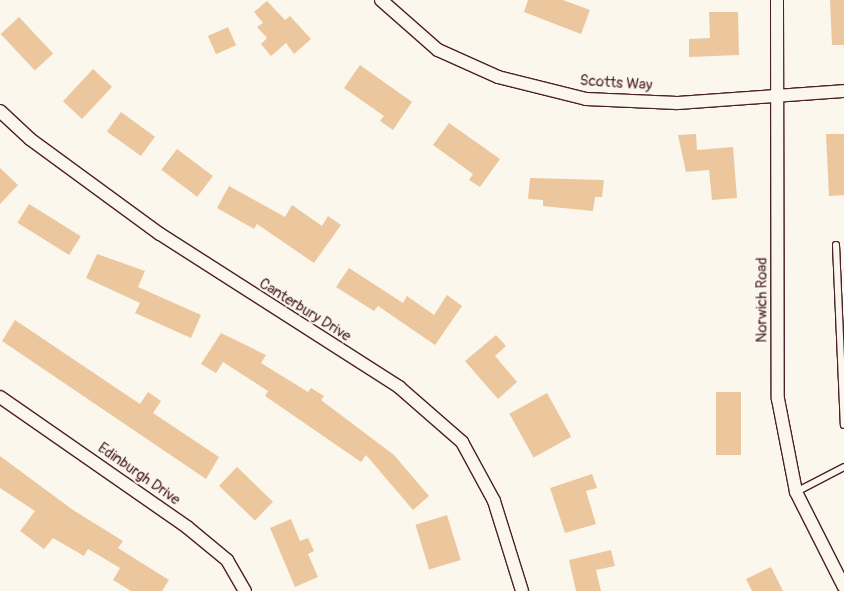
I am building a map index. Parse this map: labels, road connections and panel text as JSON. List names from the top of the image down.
{
  "streets": {
    "street": [
      "Scotts Way",
      "Norwich Road",
      "Canterbury Drive",
      "Edinburgh Drive"
    ]
  },
  "crossings": [
    ["Scotts Way", "Norwich Road"]
  ]
}
